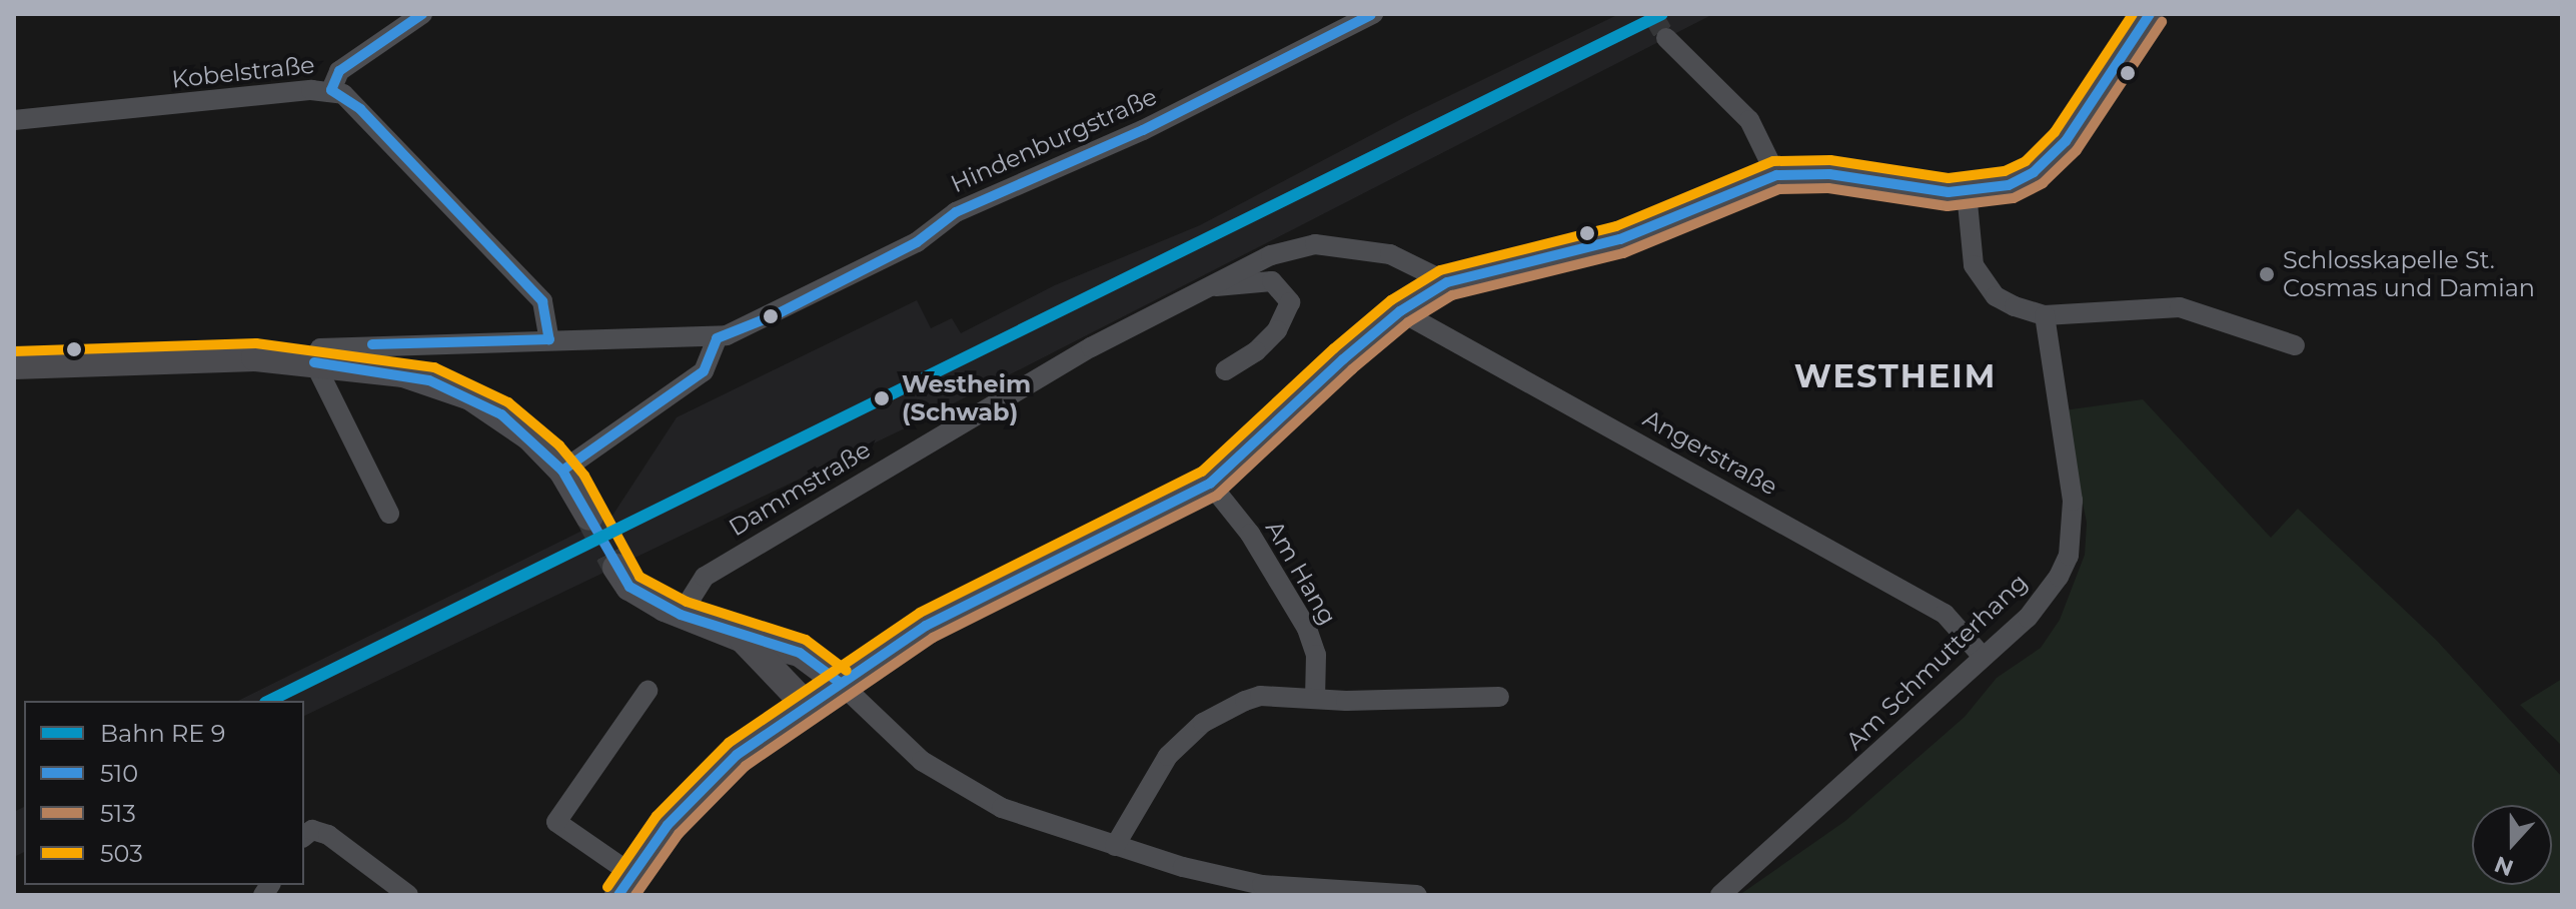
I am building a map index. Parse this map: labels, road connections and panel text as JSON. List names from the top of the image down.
{
  "streets": {
    "street": [
      "Kobelstraße",
      "Hindenburgstraße",
      "Angerstraße",
      "Dammstraße",
      "Am Hang",
      "Am Schmutterhang"
    ]
  },
  "crossings": [
    ["Kobelstraße", "Hindenburgstraße"],
    ["Angerstraße", "Am Schmutterhang"]
  ],
  "districts": ["WESTHEIM"],
  "places": ["Schlosskapelle St. Cosmas und Damian", "Westheim (Schwab)"],
  "lines": ["transit line 510", "transit line 503", "transit line 513"],
  "legend": [
    "Bahn RE 9",
    "510",
    "513",
    "503"
  ],
  "north": "bottom"
}
